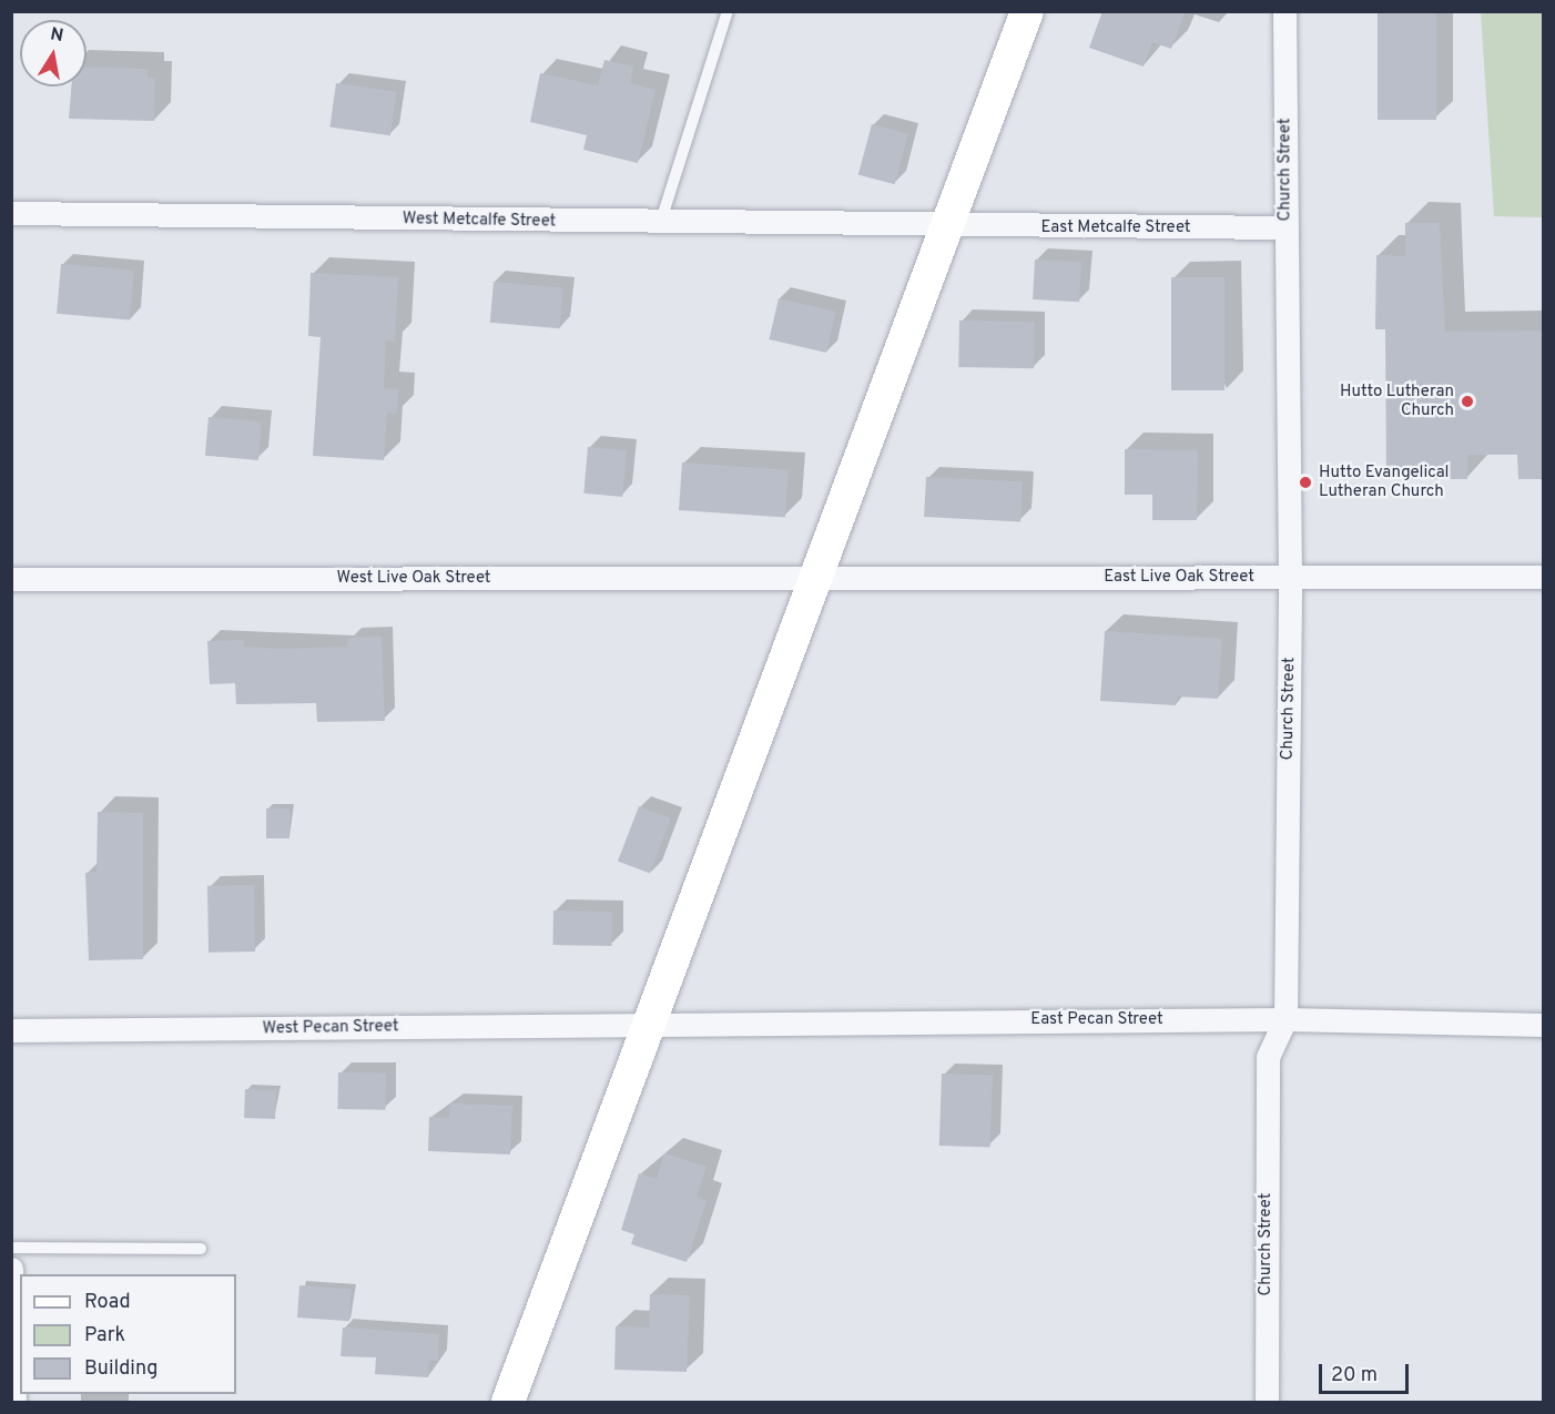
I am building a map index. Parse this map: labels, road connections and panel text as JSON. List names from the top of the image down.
{
  "streets": {
    "street": [
      "Church Street",
      "West Metcalfe Street",
      "East Metcalfe Street",
      "East Live Oak Street",
      "West Live Oak Street",
      "East Pecan Street",
      "West Pecan Street"
    ]
  },
  "crossings": [
    ["Church Street", "East Metcalfe Street"],
    ["Church Street", "East Live Oak Street"],
    ["Church Street", "East Pecan Street"],
    ["West Metcalfe Street", "East Metcalfe Street"],
    ["East Live Oak Street", "West Live Oak Street"],
    ["East Pecan Street", "West Pecan Street"]
  ],
  "places": ["Hutto Lutheran Church", "Hutto Evangelical Lutheran Church"],
  "legend": ["Road", "Park", "Building"],
  "scale_bar": "20 m",
  "north": "top"
}
